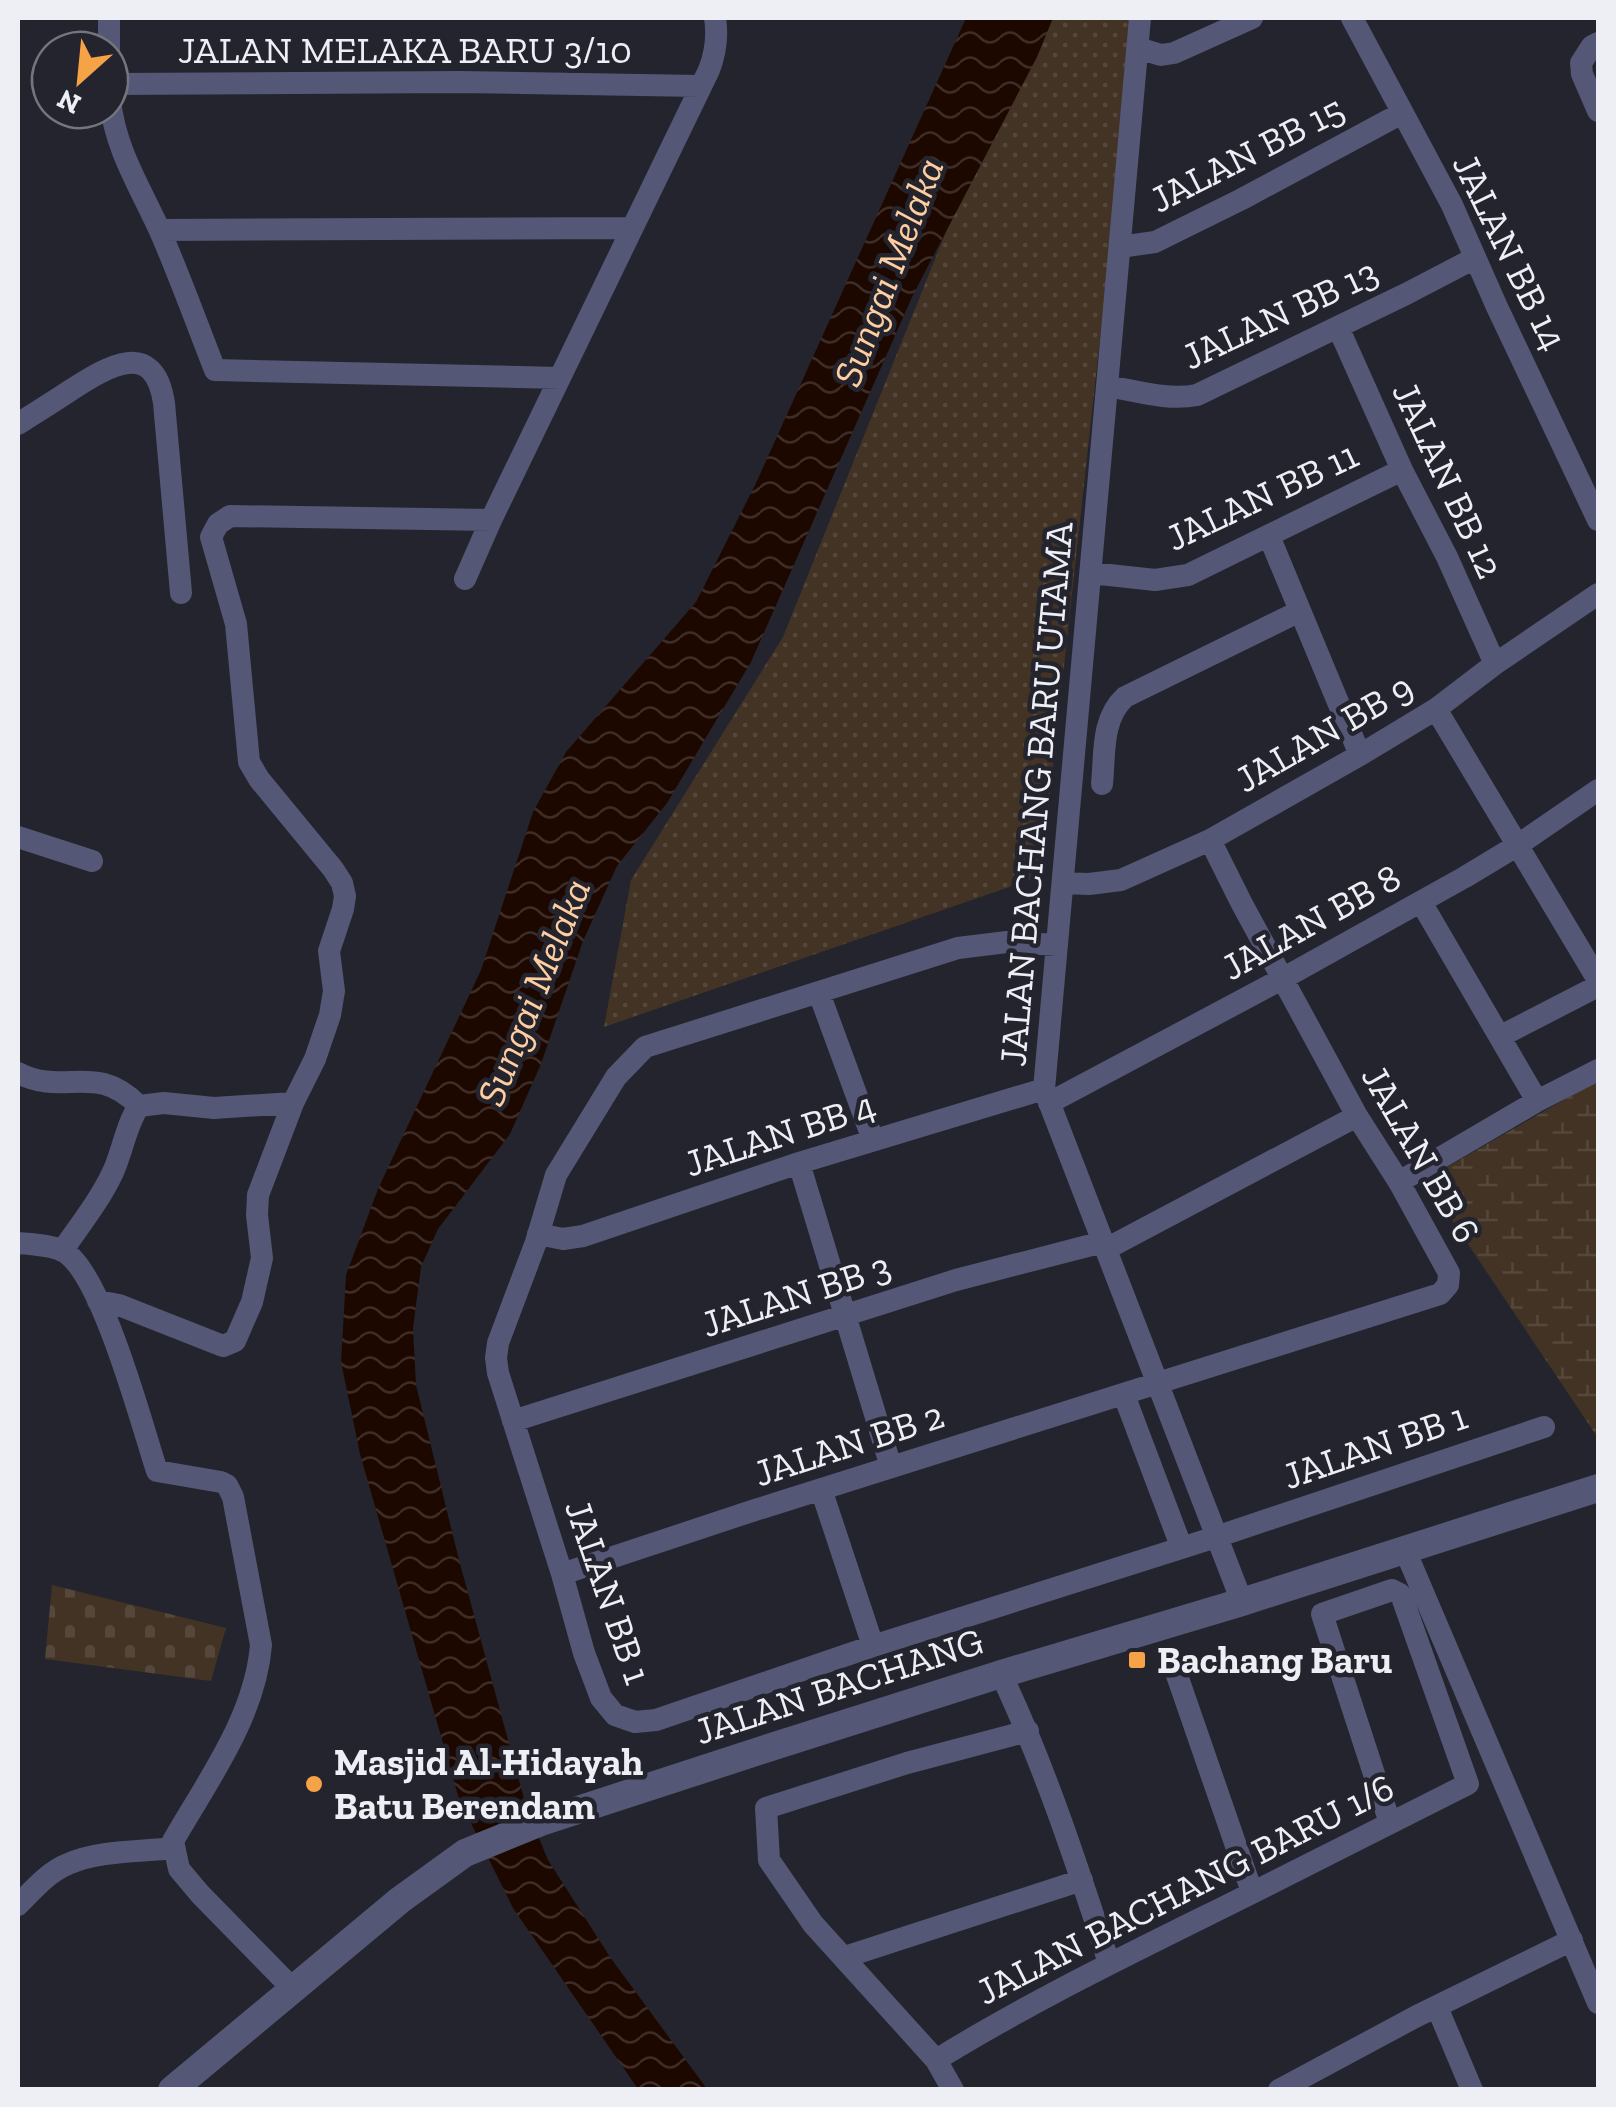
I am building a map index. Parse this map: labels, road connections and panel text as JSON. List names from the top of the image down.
{
  "streets": {
    "street": [
      "JALAN MELAKA BARU 3/10",
      "JALAN BB 15",
      "JALAN BB 14",
      "JALAN BB 13",
      "JALAN BB 12",
      "JALAN BB 11",
      "JALAN BB 9",
      "JALAN BACHANG BARU UTAMA",
      "JALAN BB 8",
      "JALAN BB 4",
      "JALAN BB 6",
      "JALAN BB 3",
      "JALAN BB 2",
      "JALAN BB 1",
      "JALAN BACHANG",
      "JALAN BACHANG BARU 1/6"
    ]
  },
  "crossings": [
    ["JALAN BB 15", "JALAN BB 14"],
    ["JALAN BB 15", "JALAN BACHANG BARU UTAMA"],
    ["JALAN BB 14", "JALAN BB 13"],
    ["JALAN BB 13", "JALAN BB 12"],
    ["JALAN BB 13", "JALAN BACHANG BARU UTAMA"],
    ["JALAN BB 12", "JALAN BB 11"],
    ["JALAN BB 12", "JALAN BB 9"],
    ["JALAN BB 11", "JALAN BACHANG BARU UTAMA"],
    ["JALAN BB 9", "JALAN BACHANG BARU UTAMA"],
    ["JALAN BB 9", "JALAN BB 6"],
    ["JALAN BACHANG BARU UTAMA", "JALAN BB 8"],
    ["JALAN BACHANG BARU UTAMA", "JALAN BB 4"],
    ["JALAN BACHANG BARU UTAMA", "JALAN BB 6"],
    ["JALAN BACHANG BARU UTAMA", "JALAN BB 3"],
    ["JALAN BACHANG BARU UTAMA", "JALAN BB 2"],
    ["JALAN BACHANG BARU UTAMA", "JALAN BB 1"],
    ["JALAN BACHANG BARU UTAMA", "JALAN BACHANG"],
    ["JALAN BB 8", "JALAN BB 4"],
    ["JALAN BB 8", "JALAN BB 6"],
    ["JALAN BB 4", "JALAN BB 1"],
    ["JALAN BB 6", "JALAN BB 3"],
    ["JALAN BB 6", "JALAN BB 2"],
    ["JALAN BB 3", "JALAN BB 1"],
    ["JALAN BB 2", "JALAN BB 1"]
  ],
  "water": ["Sungai Melaka"],
  "places": {
    "transit": ["Bachang Baru"],
    "other": ["Masjid Al-Hidayah Batu Berendam"]
  },
  "north": "bottom left"
}
